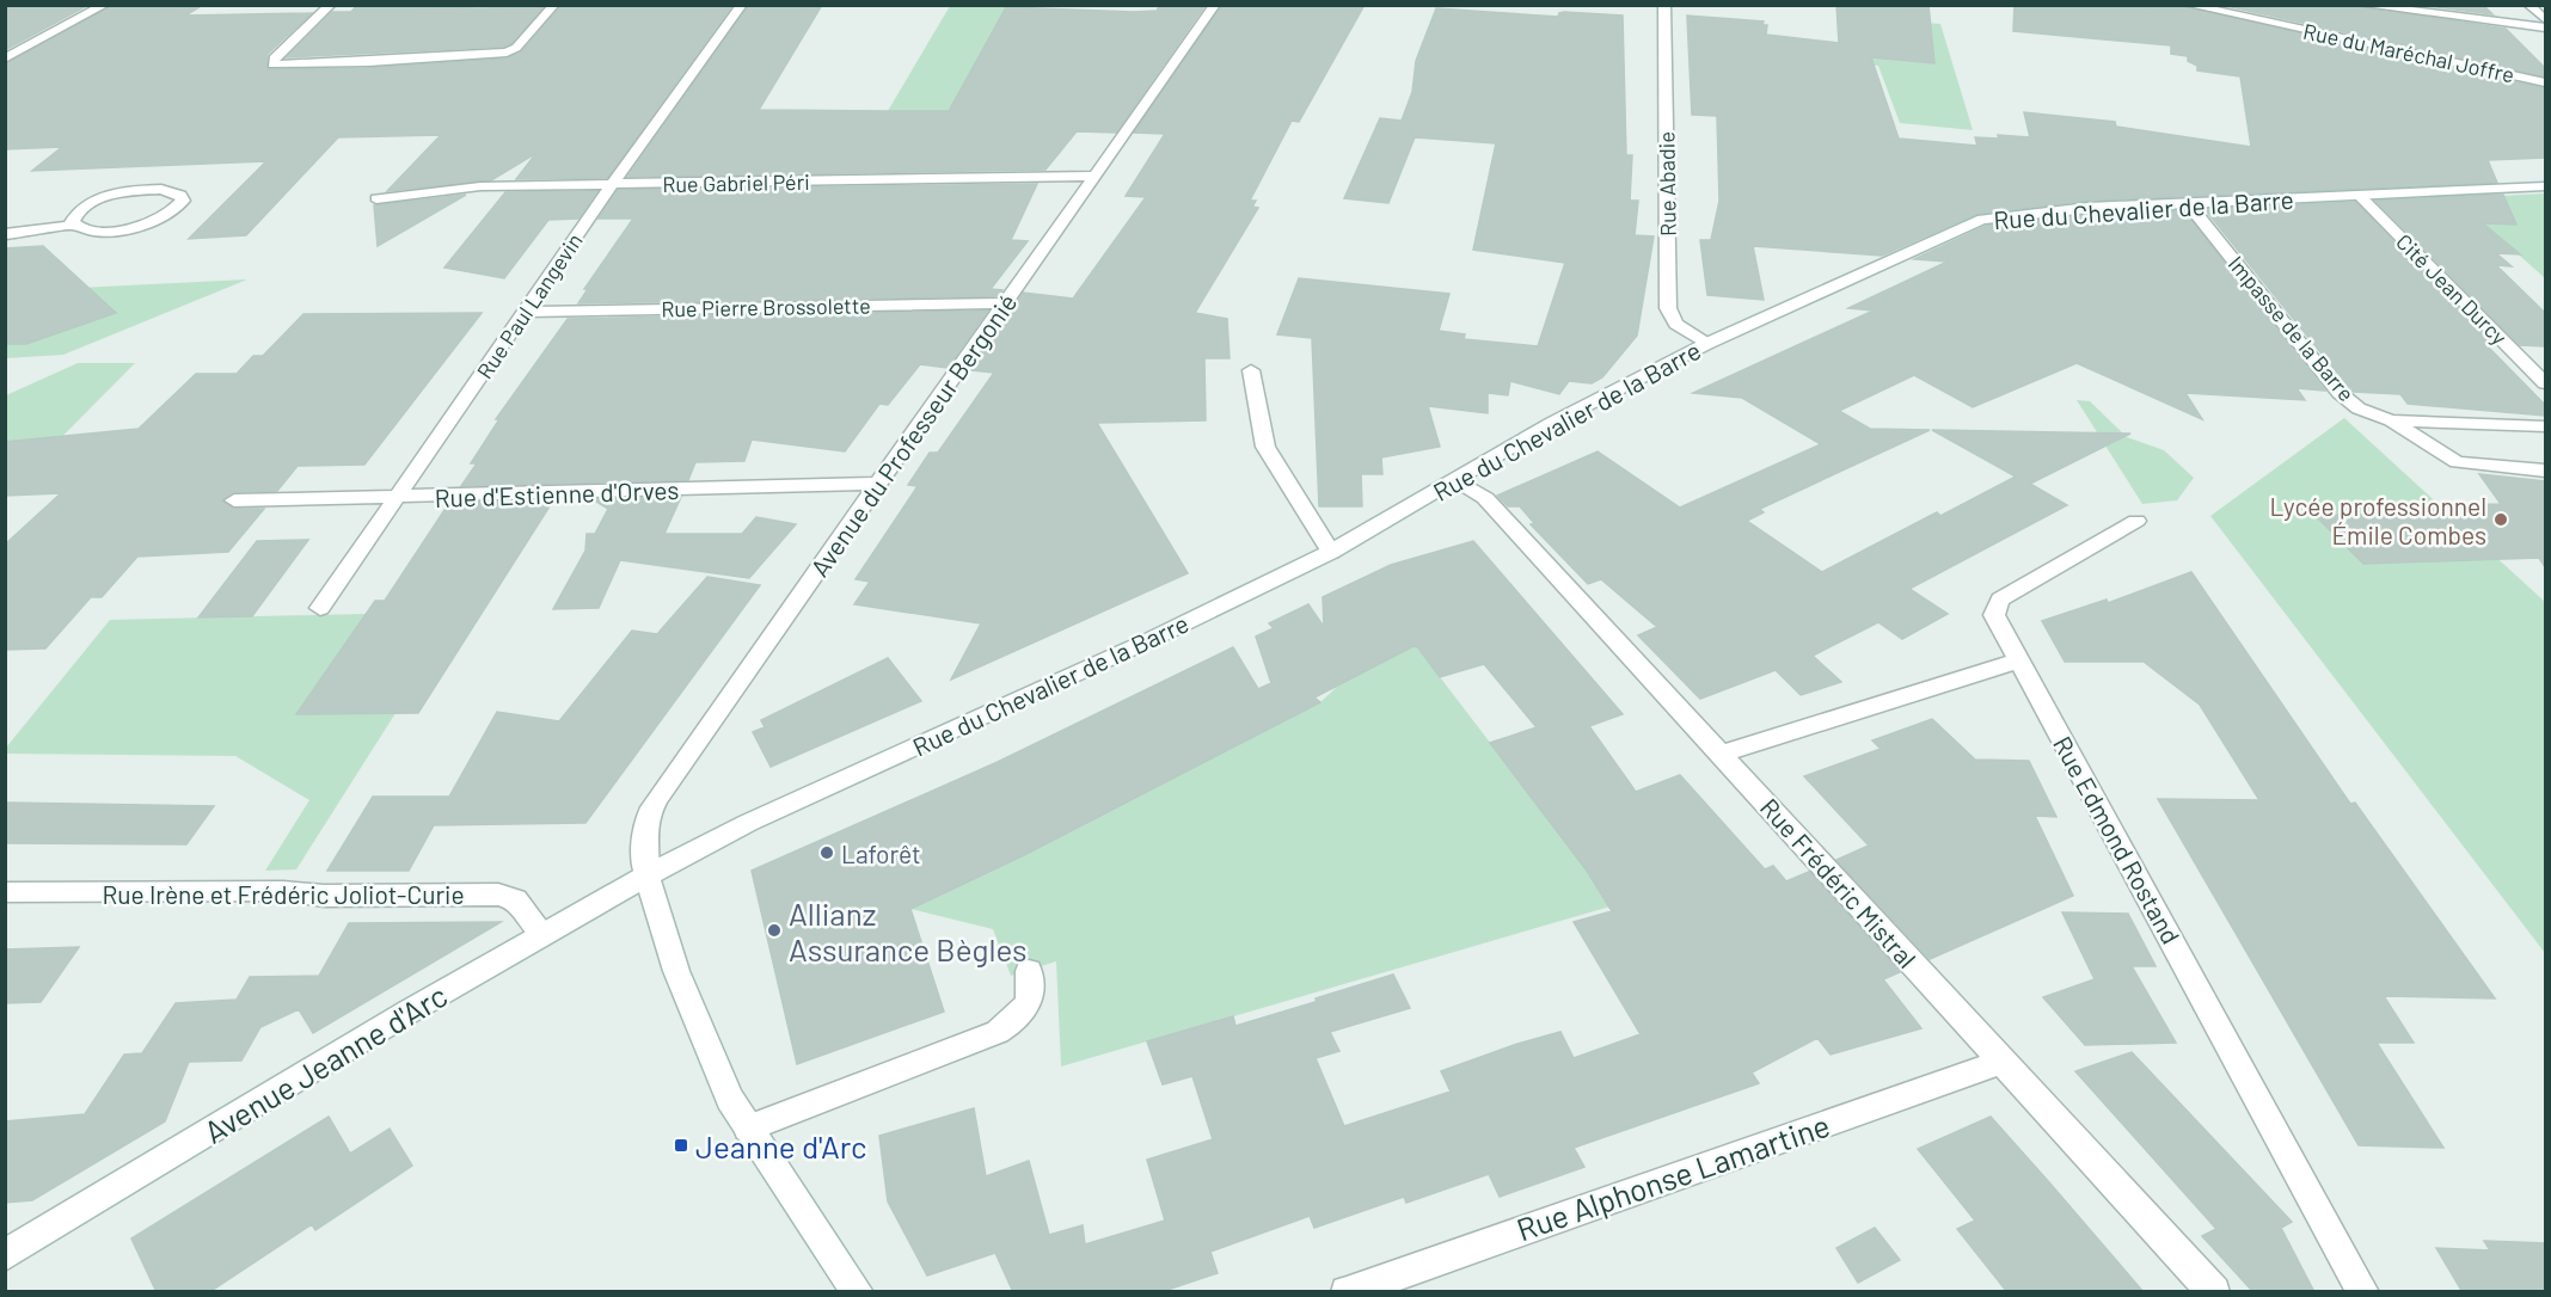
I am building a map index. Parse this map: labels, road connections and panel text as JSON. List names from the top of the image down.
{
  "streets": {
    "street": [
      "Rue du Maréchal Joffre",
      "Rue Gabriel Péri",
      "Rue Abadie",
      "Rue du Chevalier de la Barre",
      "Cité Jean Durcy",
      "Rue Paul Langevin",
      "Rue Pierre Brossolette",
      "Impasse de la Barre",
      "Avenue du Professeur Bergonié",
      "Rue d'Estienne d'Orves",
      "Rue Edmond Rostand",
      "Rue Frédéric Mistral",
      "Rue Irène et Frédéric Joliot-Curie",
      "Avenue Jeanne d'Arc",
      "Rue Alphonse Lamartine"
    ]
  },
  "crossings": [
    ["Rue Gabriel Péri", "Rue Paul Langevin"],
    ["Rue Gabriel Péri", "Avenue du Professeur Bergonié"],
    ["Rue Abadie", "Rue du Chevalier de la Barre"],
    ["Rue du Chevalier de la Barre", "Cité Jean Durcy"],
    ["Rue du Chevalier de la Barre", "Impasse de la Barre"],
    ["Rue du Chevalier de la Barre", "Avenue du Professeur Bergonié"],
    ["Rue du Chevalier de la Barre", "Rue Frédéric Mistral"],
    ["Rue du Chevalier de la Barre", "Avenue Jeanne d'Arc"],
    ["Rue Paul Langevin", "Rue Pierre Brossolette"],
    ["Rue Paul Langevin", "Rue d'Estienne d'Orves"],
    ["Rue Pierre Brossolette", "Avenue du Professeur Bergonié"],
    ["Avenue du Professeur Bergonié", "Rue d'Estienne d'Orves"],
    ["Avenue du Professeur Bergonié", "Avenue Jeanne d'Arc"],
    ["Rue Frédéric Mistral", "Rue Alphonse Lamartine"],
    ["Rue Irène et Frédéric Joliot-Curie", "Avenue Jeanne d'Arc"]
  ],
  "places": {
    "other": ["Lycée professionnel Émile Combes", "Laforêt", "Allianz Assurance Bègles"],
    "transit": ["Jeanne d'Arc"]
  }
}
